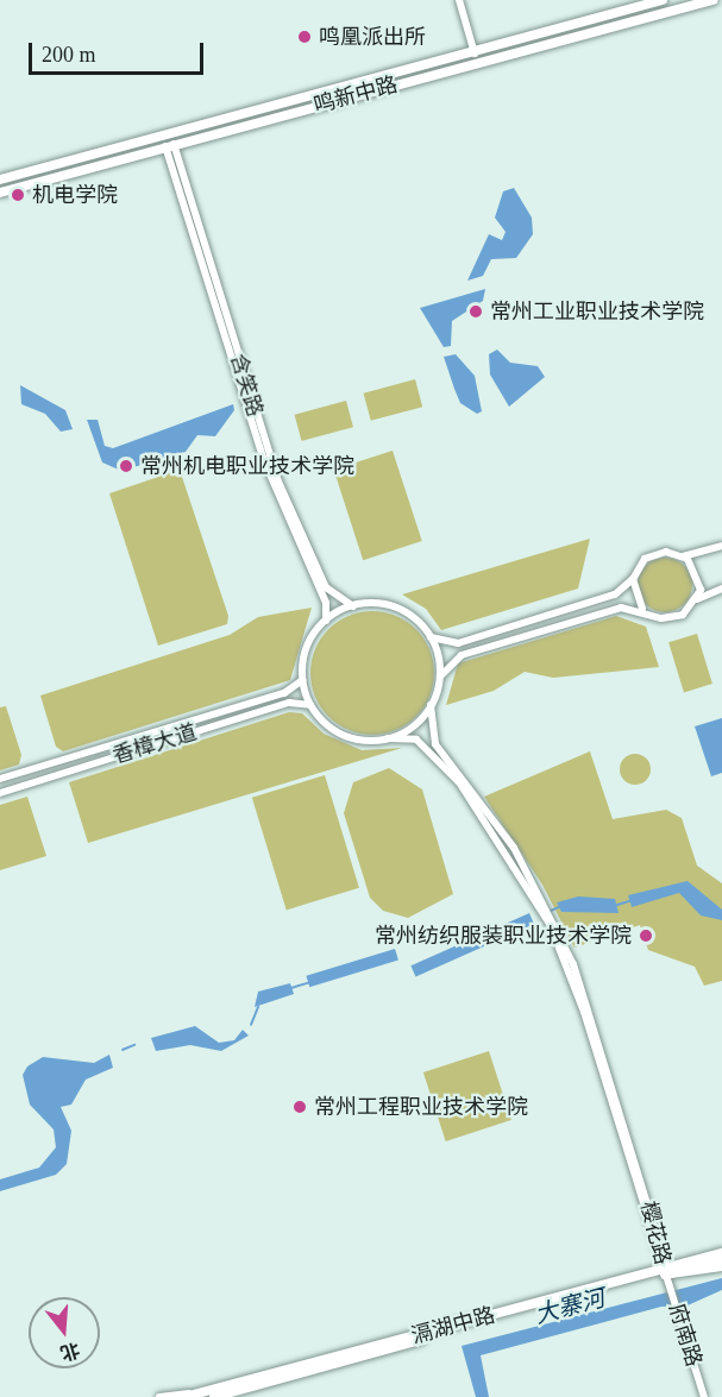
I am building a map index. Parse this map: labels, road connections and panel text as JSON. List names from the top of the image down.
{
  "streets": {
    "main road": ["鸣新中路", "滆湖中路"],
    "street": [
      "含笑路",
      "香樟大道",
      "樱花路",
      "府南路"
    ]
  },
  "crossings": [
    ["鸣新中路", "含笑路"],
    ["含笑路", "香樟大道"],
    ["含笑路", "樱花路"],
    ["香樟大道", "樱花路"],
    ["樱花路", "滆湖中路"],
    ["樱花路", "府南路"],
    ["滆湖中路", "府南路"]
  ],
  "water": ["大寨河"],
  "places": [
    "鸣凰派出所",
    "机电学院",
    "常州工业职业技术学院",
    "常州机电职业技术学院",
    "常州纺织服装职业技术学院",
    "常州工程职业技术学院"
  ],
  "scale_bar": "200 m",
  "north": "bottom"
}
